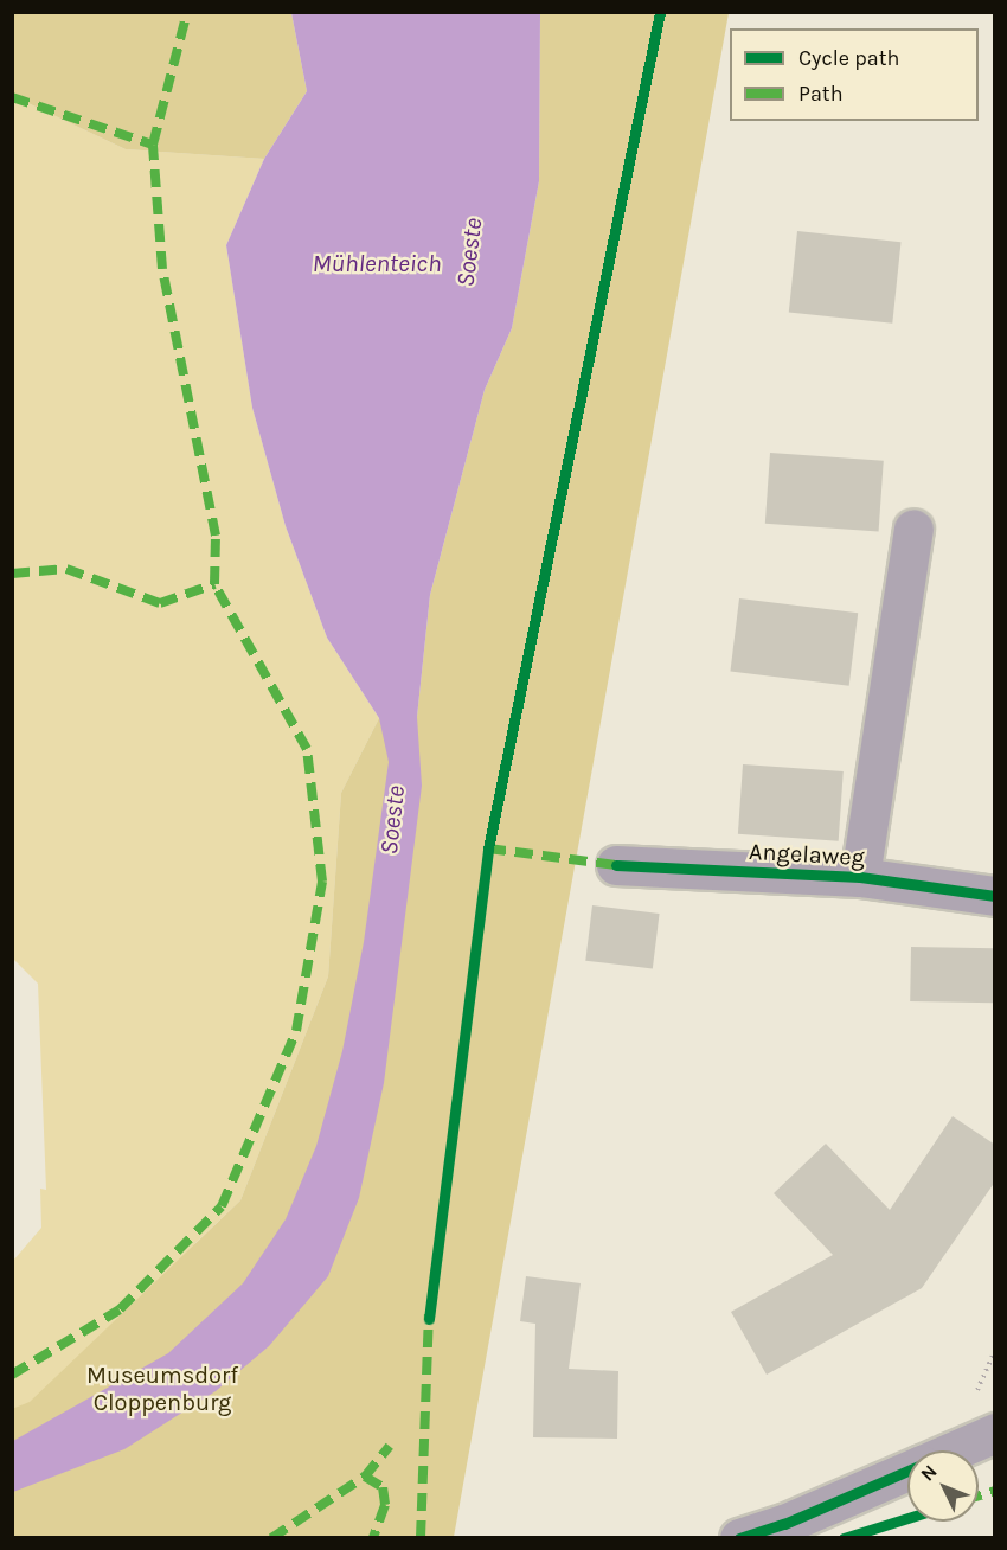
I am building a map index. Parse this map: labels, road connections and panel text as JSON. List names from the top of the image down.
{
  "streets": {
    "street": ["Angelaweg"]
  },
  "water": ["Soeste", "Mühlenteich"],
  "parks": ["Museumsdorf Cloppenburg"],
  "legend": ["Cycle path", "Path"],
  "north": "top left"
}
